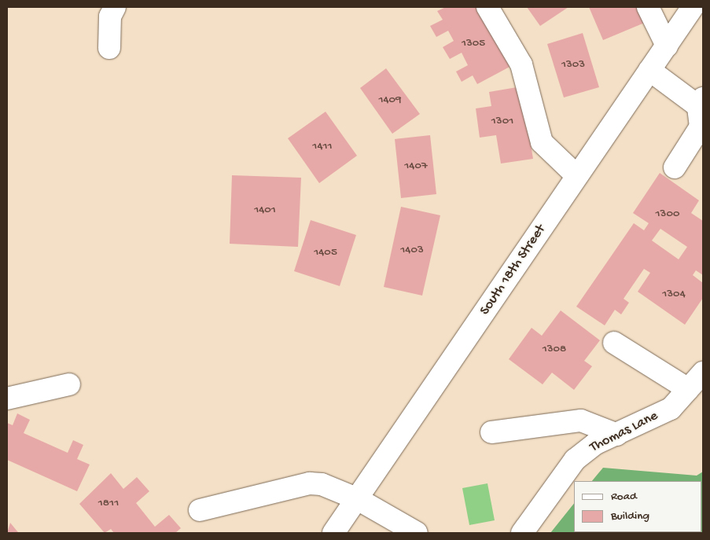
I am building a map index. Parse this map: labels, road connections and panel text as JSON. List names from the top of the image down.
{
  "streets": {
    "street": ["South 18th Street", "Thomas Lane"]
  },
  "house_numbers": [
    "1305",
    "1303",
    "1409",
    "1301",
    "1411",
    "1407",
    "1401",
    "1300",
    "1403",
    "1405",
    "1304",
    "1308",
    "1811"
  ],
  "legend": ["Road", "Building"]
}
